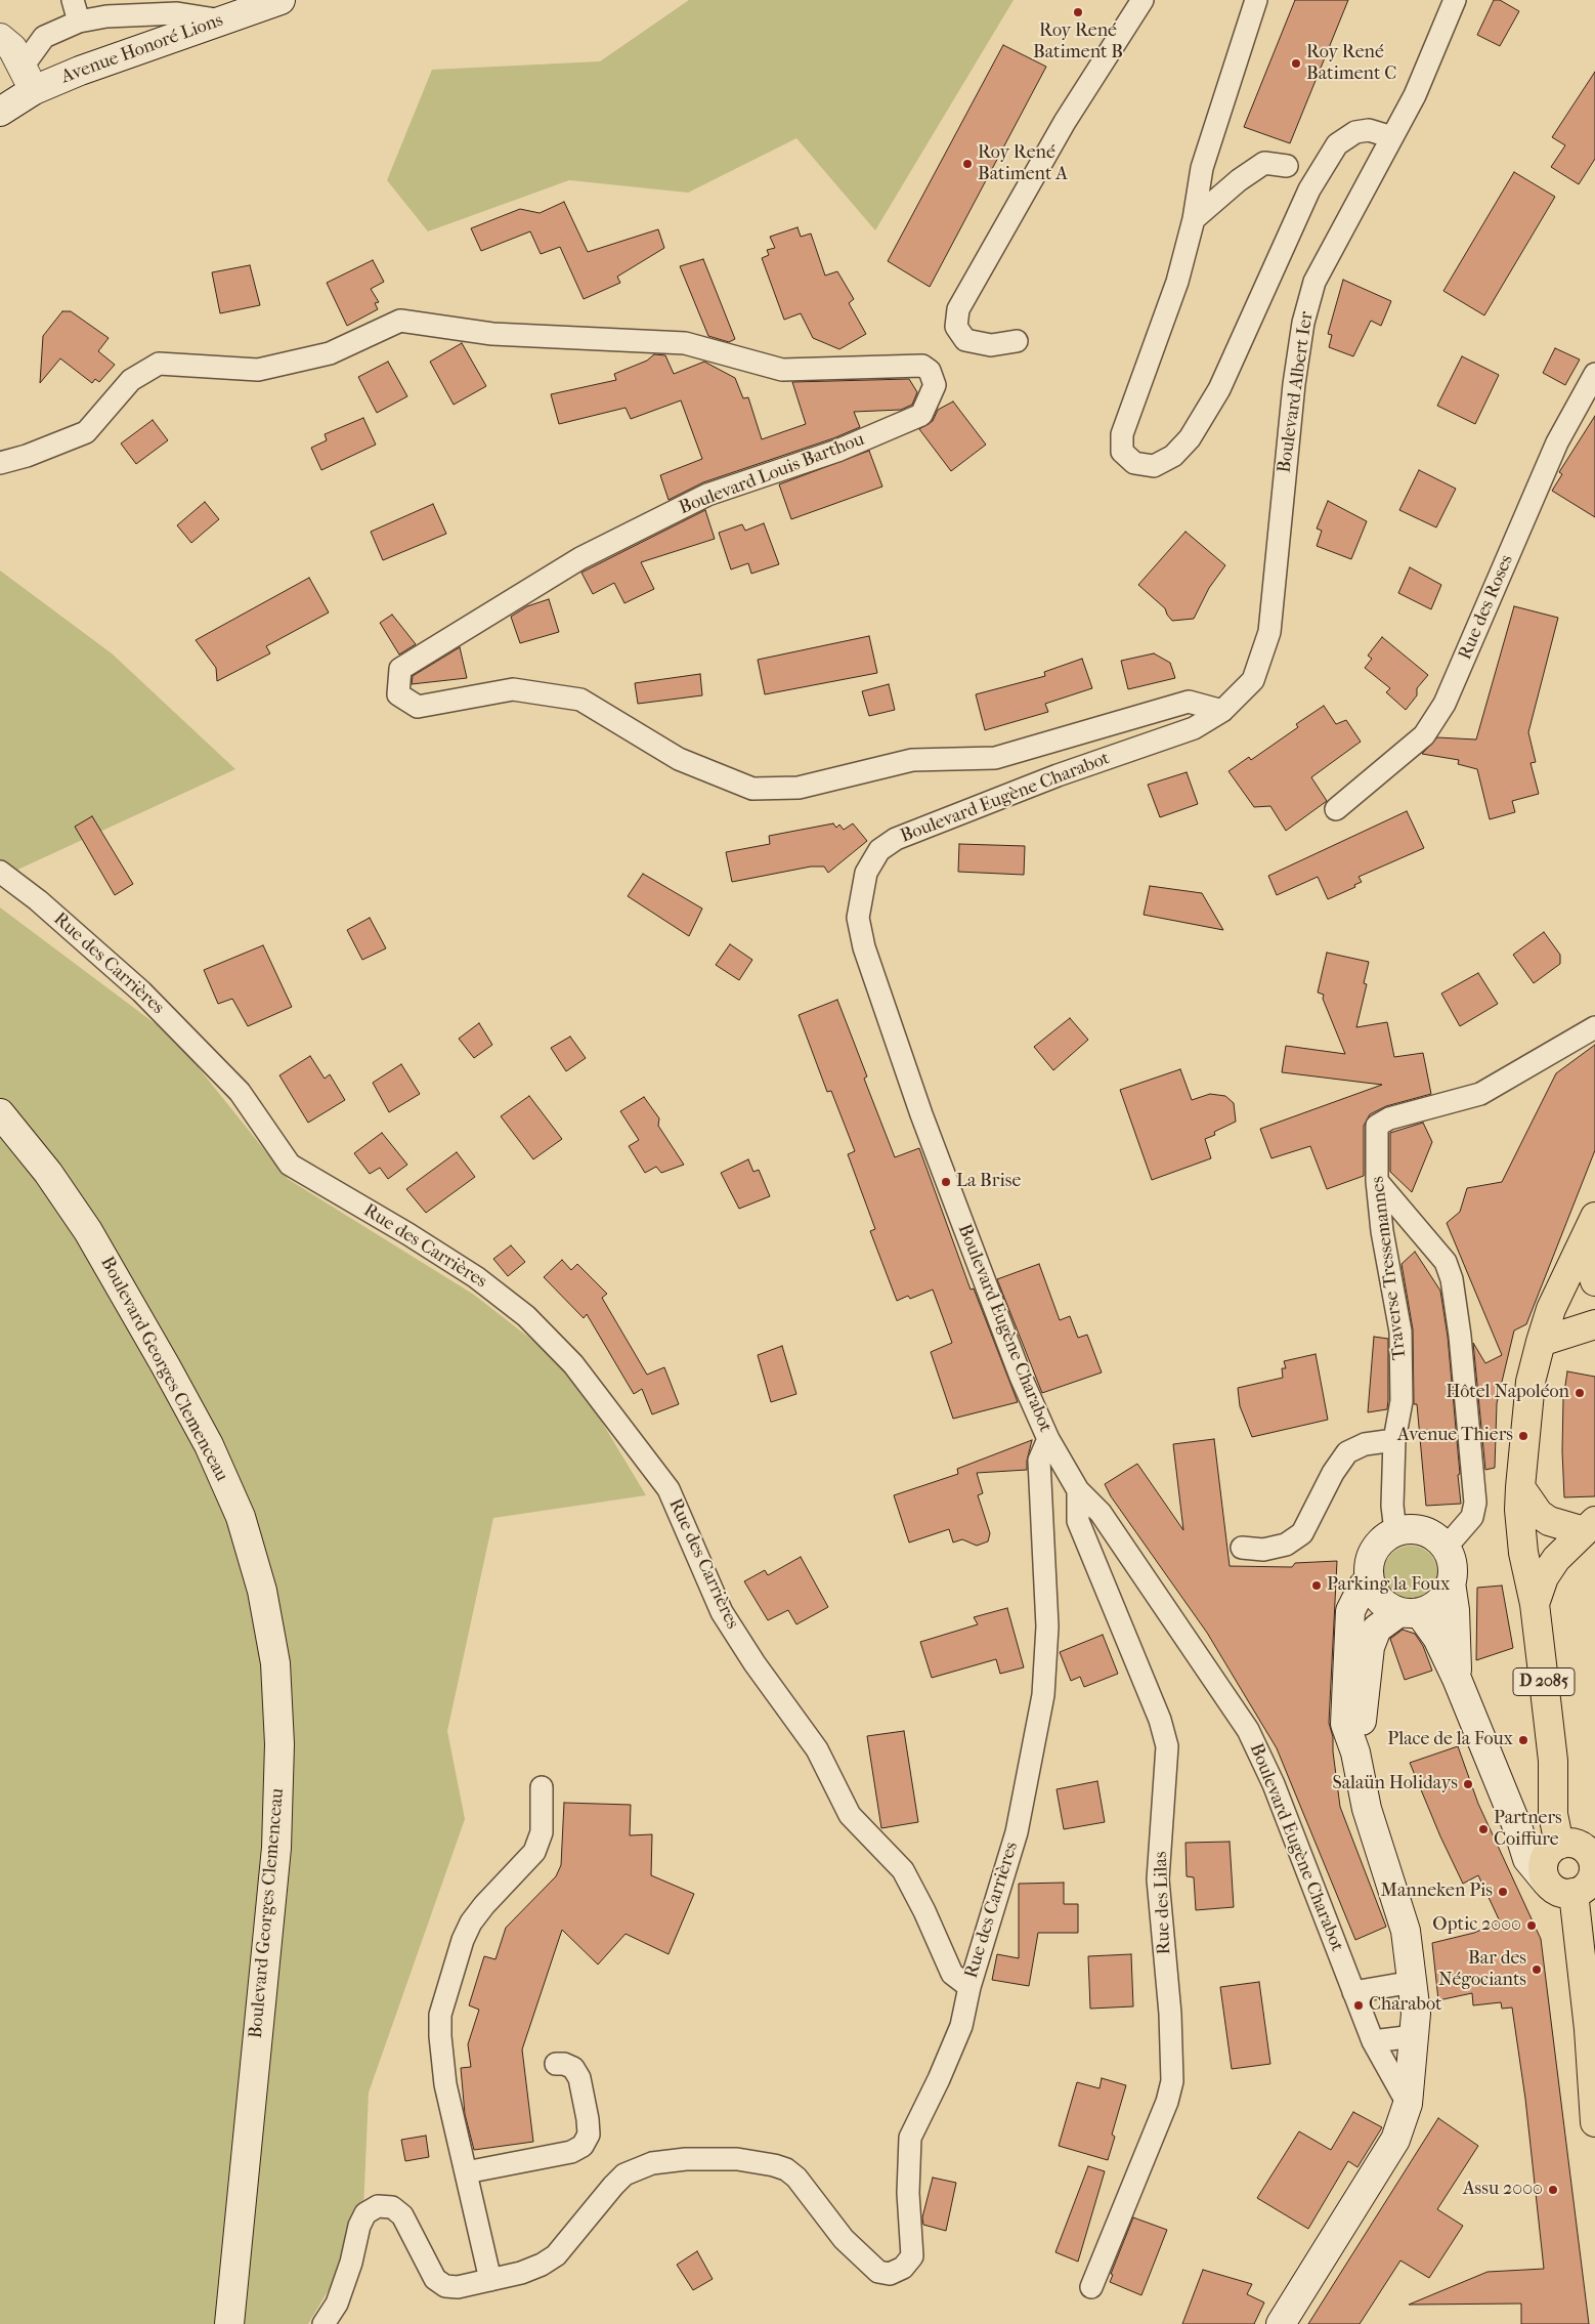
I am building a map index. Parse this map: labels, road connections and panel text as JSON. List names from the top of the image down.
{
  "streets": {
    "main road": ["Avenue Honoré Lions", "Boulevard Georges Clemenceau", "D 2085"],
    "street": [
      "Boulevard Albert Ier",
      "Boulevard Louis Barthou",
      "Rue des Roses",
      "Boulevard Eugène Charabot",
      "Rue des Carrières",
      "Traverse Tressemannes",
      "Rue des Lilas"
    ]
  },
  "crossings": [
    ["Boulevard Albert Ier", "Boulevard Louis Barthou"],
    ["Boulevard Albert Ier", "Boulevard Eugène Charabot"],
    ["Boulevard Louis Barthou", "Boulevard Eugène Charabot"],
    ["Boulevard Eugène Charabot", "Rue des Carrières"],
    ["Boulevard Eugène Charabot", "Rue des Lilas"]
  ],
  "places": [
    "Roy René Batiment B",
    "Roy René Batiment C",
    "Roy René Batiment A",
    "La Brise",
    "Hôtel Napoléon",
    "Avenue Thiers",
    "Parking la Foux",
    "Place de la Foux",
    "Salaün Holidays",
    "Partners Coiffure",
    "Manneken Pis",
    "Optic 2000",
    "Bar des Négociants",
    "Charabot",
    "Assu 2000"
  ]
}
